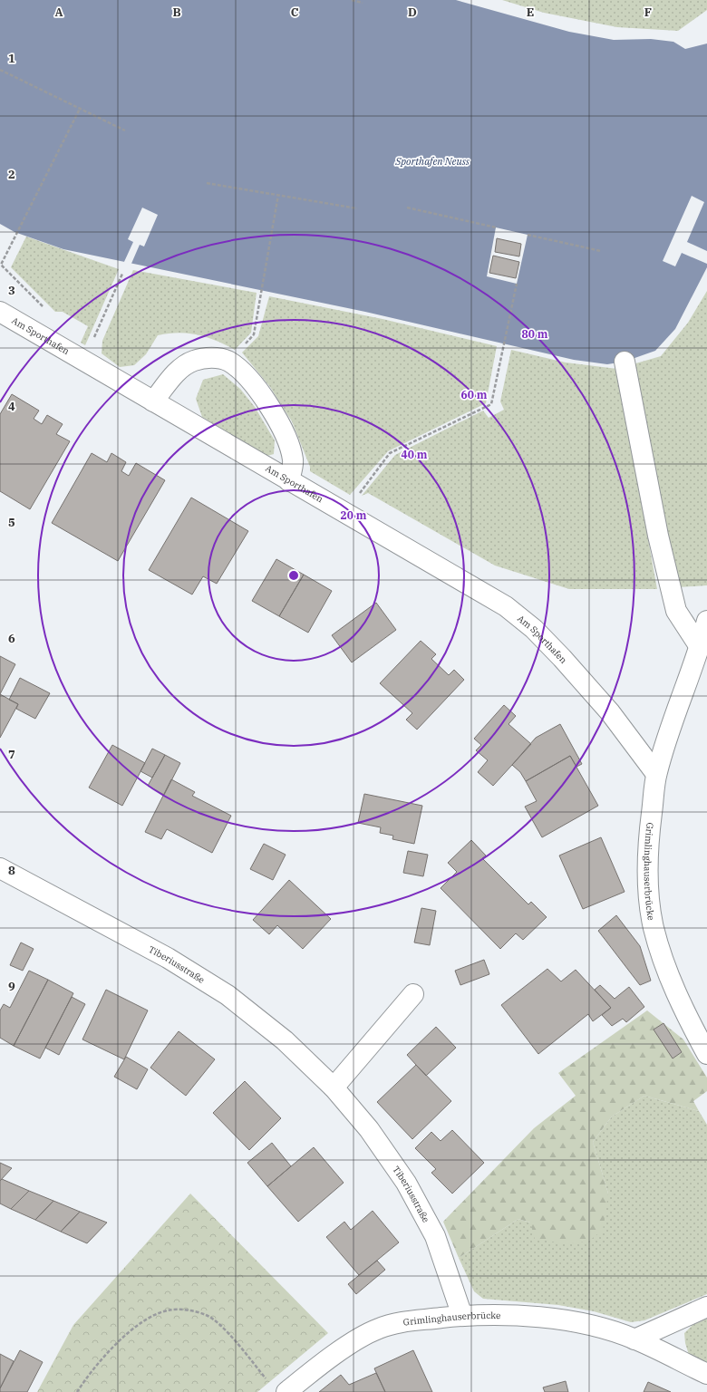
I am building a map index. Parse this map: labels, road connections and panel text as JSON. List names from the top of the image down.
{
  "streets": {
    "street": ["Am Sporthafen", "Grimlinghauserbrücke", "Tiberiusstraße"]
  },
  "crossings": [
    ["Am Sporthafen", "Grimlinghauserbrücke"],
    ["Grimlinghauserbrücke", "Tiberiusstraße"]
  ],
  "water": ["Sporthafen Neuss"],
  "grid": {
    "columns": [
      "A",
      "B",
      "C",
      "D",
      "E",
      "F"
    ],
    "rows": [
      "1",
      "2",
      "3",
      "4",
      "5",
      "6",
      "7",
      "8",
      "9"
    ]
  },
  "rings": [
    "80 m",
    "60 m",
    "40 m",
    "20 m"
  ]
}
